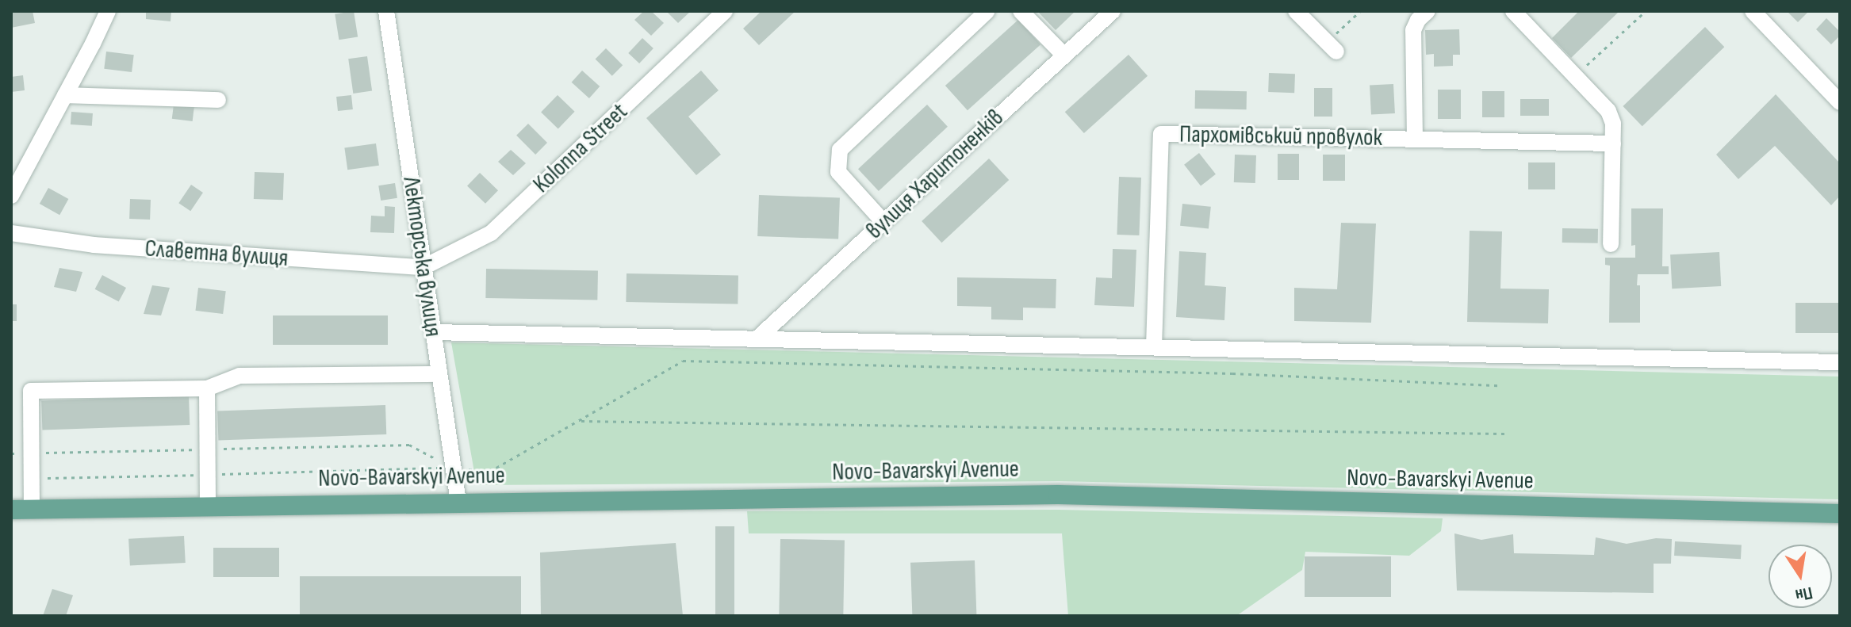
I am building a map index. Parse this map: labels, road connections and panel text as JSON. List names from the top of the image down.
{
  "streets": {
    "main road": ["Novo-Bavarskyi Avenue"],
    "street": [
      "Пархомівський провулок",
      "Kolonna Street",
      "вулиця Харитоненків",
      "Славетна вулиця",
      "Лекторська вулиця"
    ]
  },
  "crossings": [
    ["Kolonna Street", "Славетна вулиця"],
    ["Kolonna Street", "Лекторська вулиця"],
    ["Славетна вулиця", "Лекторська вулиця"],
    ["Лекторська вулиця", "Novo-Bavarskyi Avenue"]
  ],
  "north": "bottom"
}
